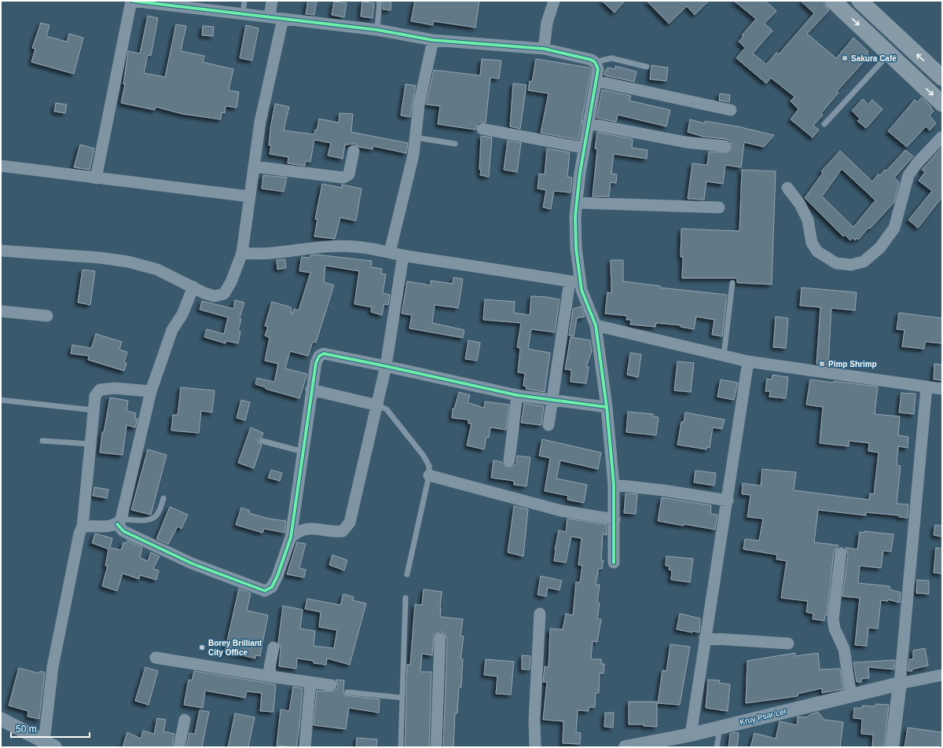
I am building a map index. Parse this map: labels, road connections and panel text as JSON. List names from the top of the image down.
{
  "streets": {
    "street": ["Kruy Psar Ler"]
  },
  "places": ["Sakura Café", "Pimp Shrimp", "Borey Brilliant City Office"],
  "scale_bar": "50 m"
}
